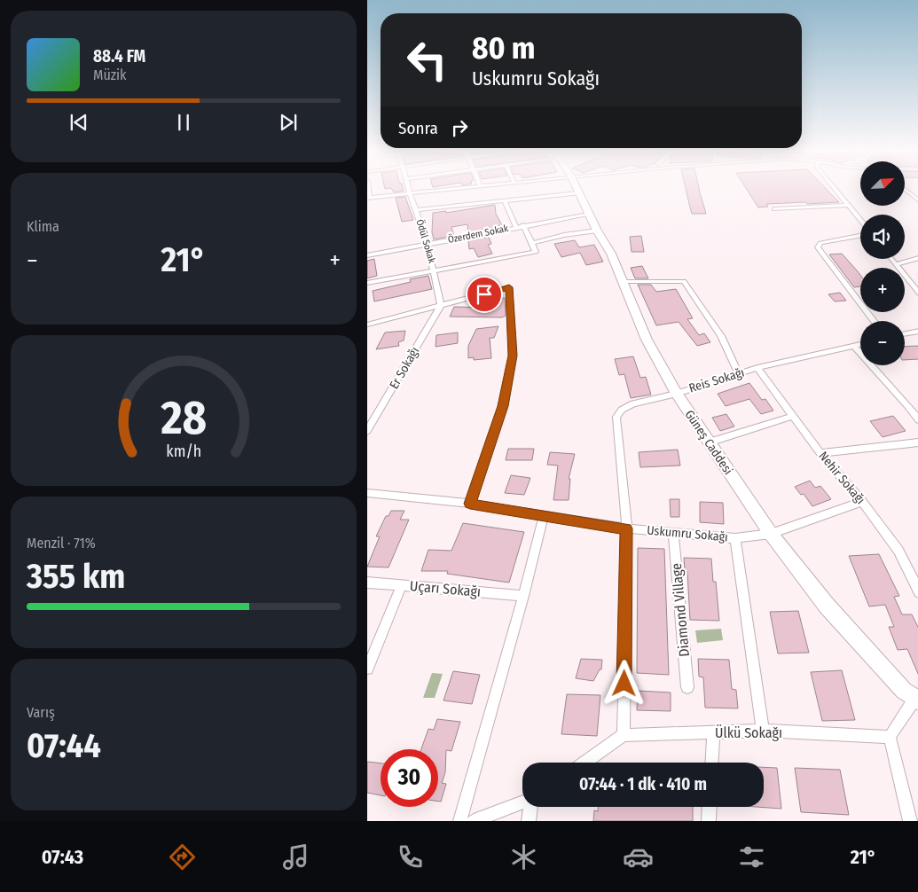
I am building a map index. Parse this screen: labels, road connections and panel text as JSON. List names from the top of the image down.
{
  "streets": {
    "main road": ["Güneş Caddesi"],
    "street": [
      "Özerdem Sokak",
      "Ödül Sokak",
      "Er Sokağı",
      "Reis Sokağı",
      "Nehir Sokağı",
      "Uskumru Sokağı",
      "Uçarı Sokağı",
      "Diamond Village",
      "Ülkü Sokağı"
    ]
  },
  "crossings": [
    ["Özerdem Sokak", "Ödül Sokak"],
    ["Özerdem Sokak", "Güneş Caddesi"],
    ["Ödül Sokak", "Er Sokağı"],
    ["Reis Sokağı", "Güneş Caddesi"],
    ["Reis Sokağı", "Nehir Sokağı"],
    ["Reis Sokağı", "Uskumru Sokağı"],
    ["Güneş Caddesi", "Uskumru Sokağı"],
    ["Nehir Sokağı", "Uskumru Sokağı"],
    ["Uskumru Sokağı", "Diamond Village"]
  ],
  "north": "top right",
  "page": {
    "turn": ["80 m", "Uskumru Sokağı"],
    "song": ["88.4 FM", "Müzik"],
    "then": "Sonra",
    "map_buttons": ["+", "−"],
    "tile": [
      "Klima",
      ["Menzil · 71%", "355 km"],
      ["Varış", "07:44"]
    ],
    "heat": ["−", "21°", "+"],
    "limit": "30",
    "trip": "07:44 · 1 dk · 410 m",
    "tabs": ["07:43", "21°"],
    "gauge": ["28", "km/h"]
  }
}
